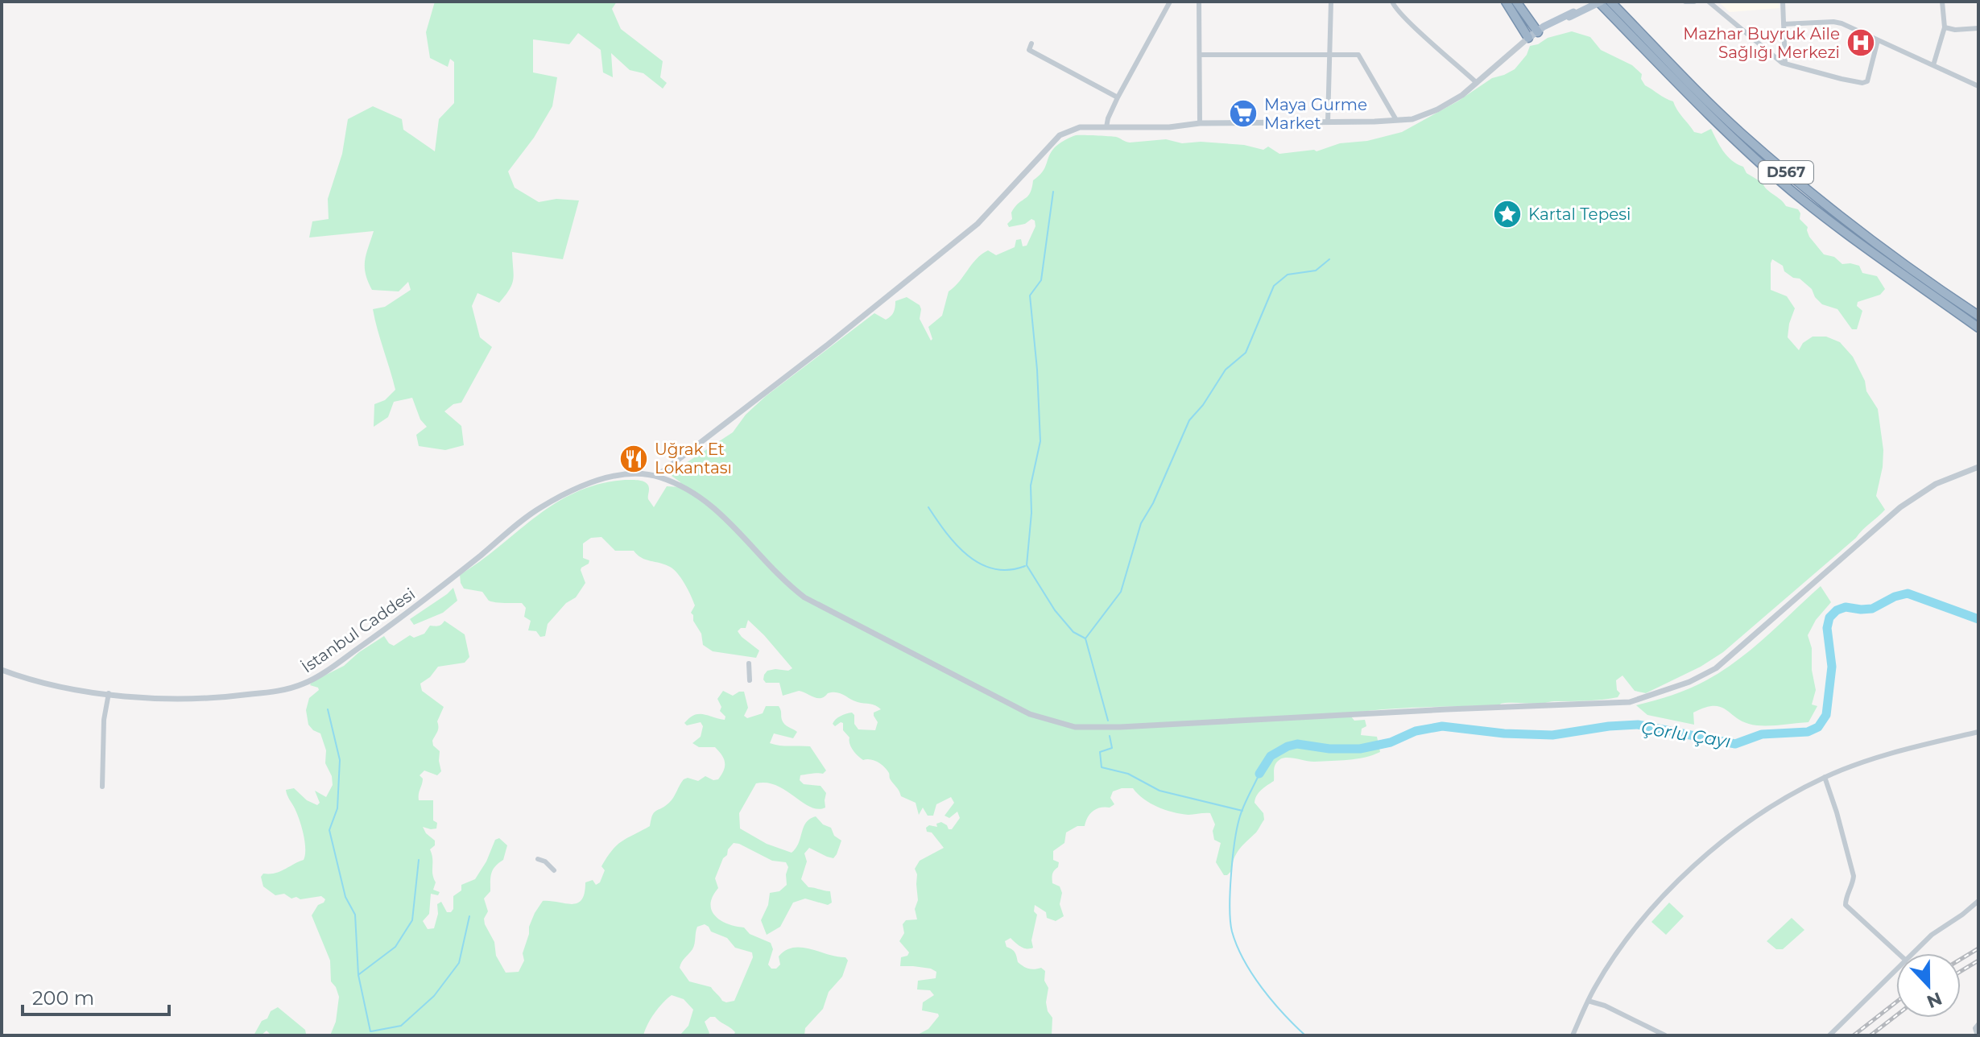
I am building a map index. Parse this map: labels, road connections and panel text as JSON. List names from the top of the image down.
{
  "streets": {
    "highway": ["D567"],
    "street": ["İstanbul Caddesi"]
  },
  "water": ["Çorlu Çayı"],
  "places": {
    "hospital": ["Mazhar Buyruk Aile Sağlığı Merkezi"],
    "supermarket": ["Maya Gurme Market"],
    "place": ["Kartal Tepesi"],
    "restaurant": ["Uğrak Et Lokantası"]
  },
  "scale_bar": "200 m",
  "north": "bottom"
}
